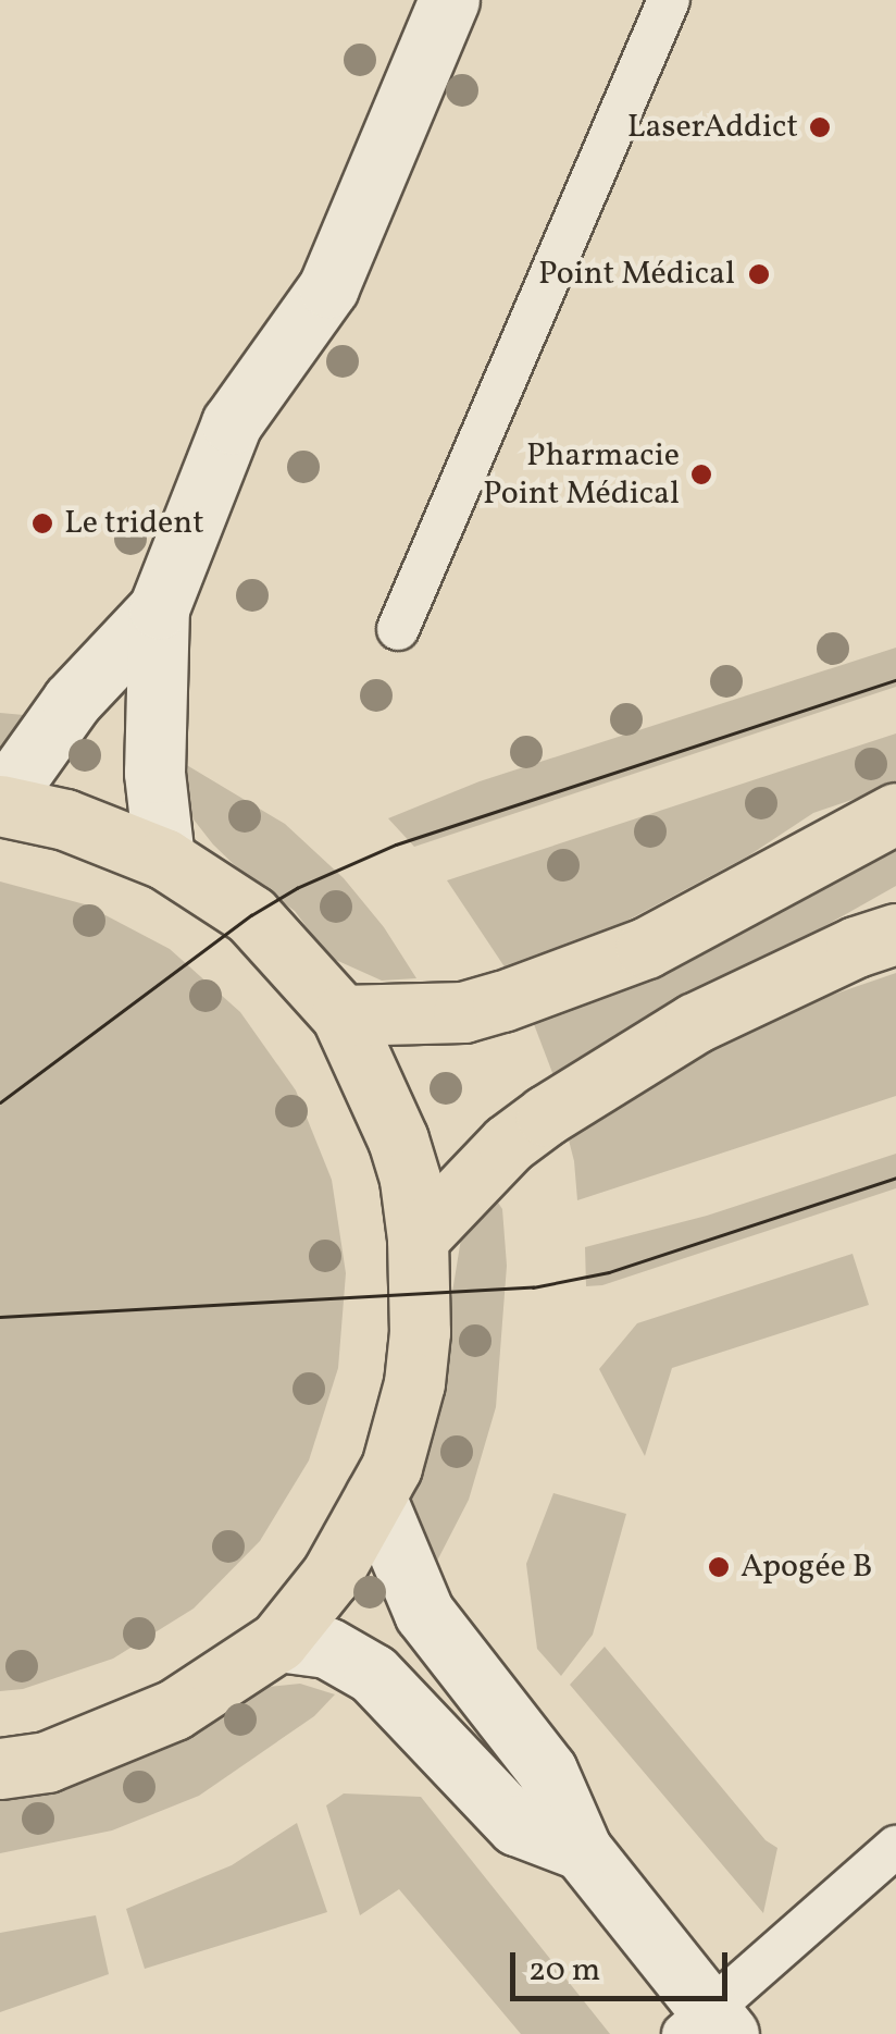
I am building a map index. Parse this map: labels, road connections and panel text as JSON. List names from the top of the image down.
{
  "places": [
    "LaserAddict",
    "Point Médical",
    "Pharmacie Point Médical",
    "Le trident",
    "Apogée B"
  ],
  "scale_bar": "20 m"
}
